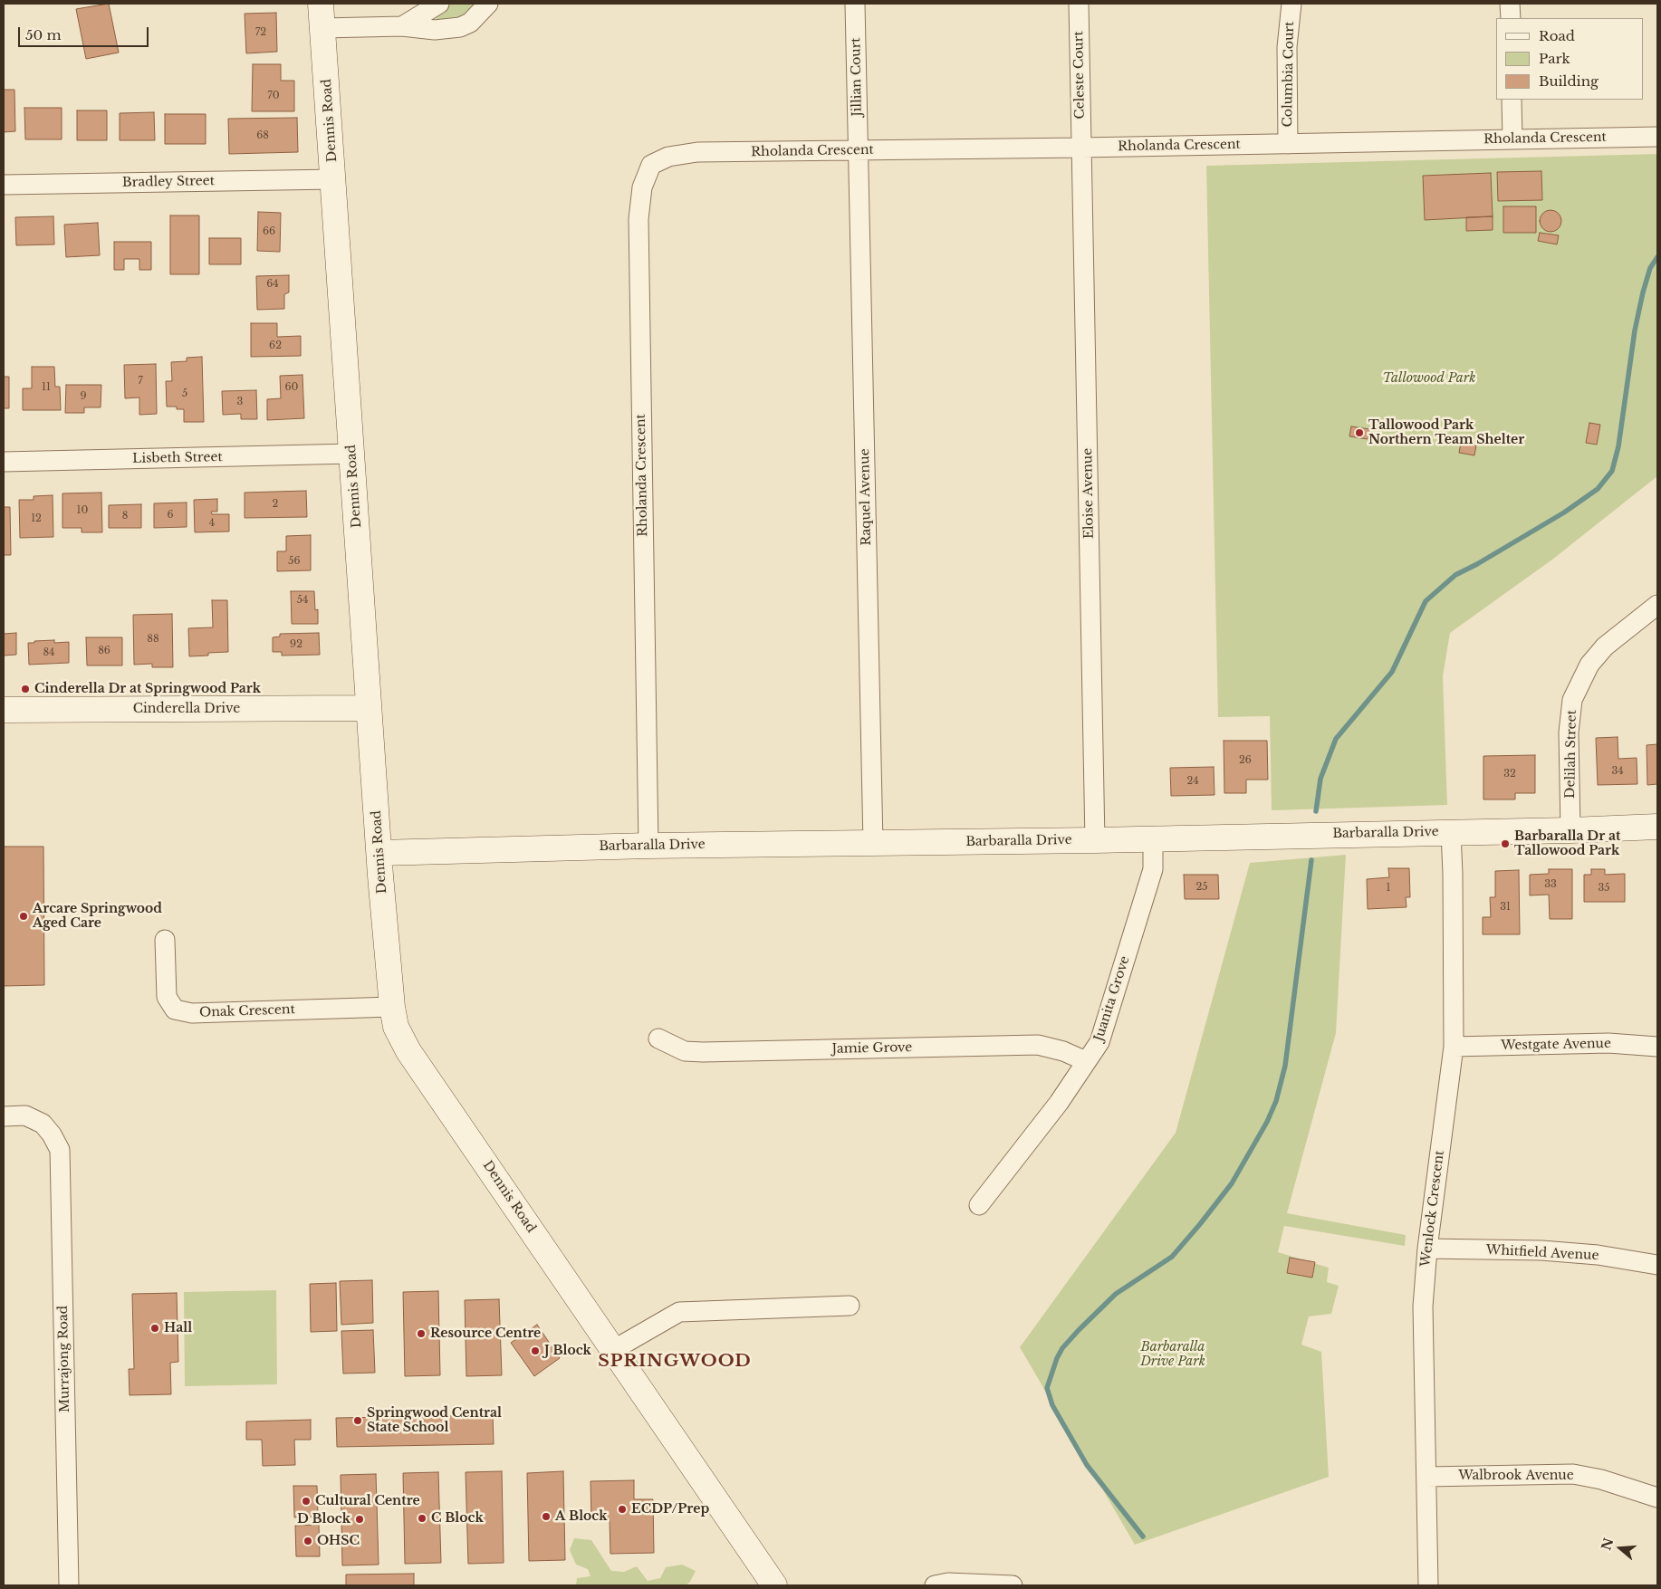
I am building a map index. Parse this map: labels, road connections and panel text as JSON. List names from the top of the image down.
{
  "streets": {
    "street": [
      "Columbia Court",
      "Celeste Court",
      "Jillian Court",
      "Dennis Road",
      "Rholanda Crescent",
      "Bradley Street",
      "Lisbeth Street",
      "Eloise Avenue",
      "Raquel Avenue",
      "Cinderella Drive",
      "Delilah Street",
      "Barbaralla Drive",
      "Juanita Grove",
      "Onak Crescent",
      "Westgate Avenue",
      "Jamie Grove",
      "Wenlock Crescent",
      "Whitfield Avenue",
      "Murrajong Road",
      "Walbrook Avenue"
    ]
  },
  "crossings": [
    ["Columbia Court", "Rholanda Crescent"],
    ["Celeste Court", "Rholanda Crescent"],
    ["Celeste Court", "Eloise Avenue"],
    ["Jillian Court", "Rholanda Crescent"],
    ["Jillian Court", "Raquel Avenue"],
    ["Dennis Road", "Bradley Street"],
    ["Dennis Road", "Lisbeth Street"],
    ["Dennis Road", "Cinderella Drive"],
    ["Dennis Road", "Barbaralla Drive"],
    ["Dennis Road", "Onak Crescent"],
    ["Rholanda Crescent", "Eloise Avenue"],
    ["Rholanda Crescent", "Raquel Avenue"],
    ["Rholanda Crescent", "Barbaralla Drive"],
    ["Eloise Avenue", "Barbaralla Drive"],
    ["Raquel Avenue", "Barbaralla Drive"],
    ["Delilah Street", "Barbaralla Drive"],
    ["Barbaralla Drive", "Juanita Grove"],
    ["Barbaralla Drive", "Wenlock Crescent"],
    ["Juanita Grove", "Jamie Grove"],
    ["Westgate Avenue", "Wenlock Crescent"],
    ["Wenlock Crescent", "Whitfield Avenue"],
    ["Wenlock Crescent", "Walbrook Avenue"]
  ],
  "districts": ["SPRINGWOOD"],
  "parks": ["Tallowood Park", "Barbaralla Drive Park"],
  "places": [
    "Tallowood Park Northern Team Shelter",
    "Cinderella Dr at Springwood Park",
    "Barbaralla Dr at Tallowood Park",
    "Arcare Springwood Aged Care",
    "Hall",
    "Resource Centre",
    "J Block",
    "Springwood Central State School",
    "Cultural Centre",
    "ECDP/Prep",
    "A Block",
    "C Block",
    "D Block",
    "OHSC"
  ],
  "house_numbers": [
    "72",
    "70",
    "68",
    "66",
    "64",
    "62",
    "7",
    "11",
    "60",
    "5",
    "9",
    "3",
    "2",
    "10",
    "6",
    "8",
    "12",
    "4",
    "56",
    "54",
    "88",
    "92",
    "86",
    "84",
    "26",
    "34",
    "32",
    "24",
    "33",
    "25",
    "1",
    "35",
    "31"
  ],
  "legend": ["Road", "Park", "Building"],
  "scale_bar": "50 m",
  "north": "left"
}
